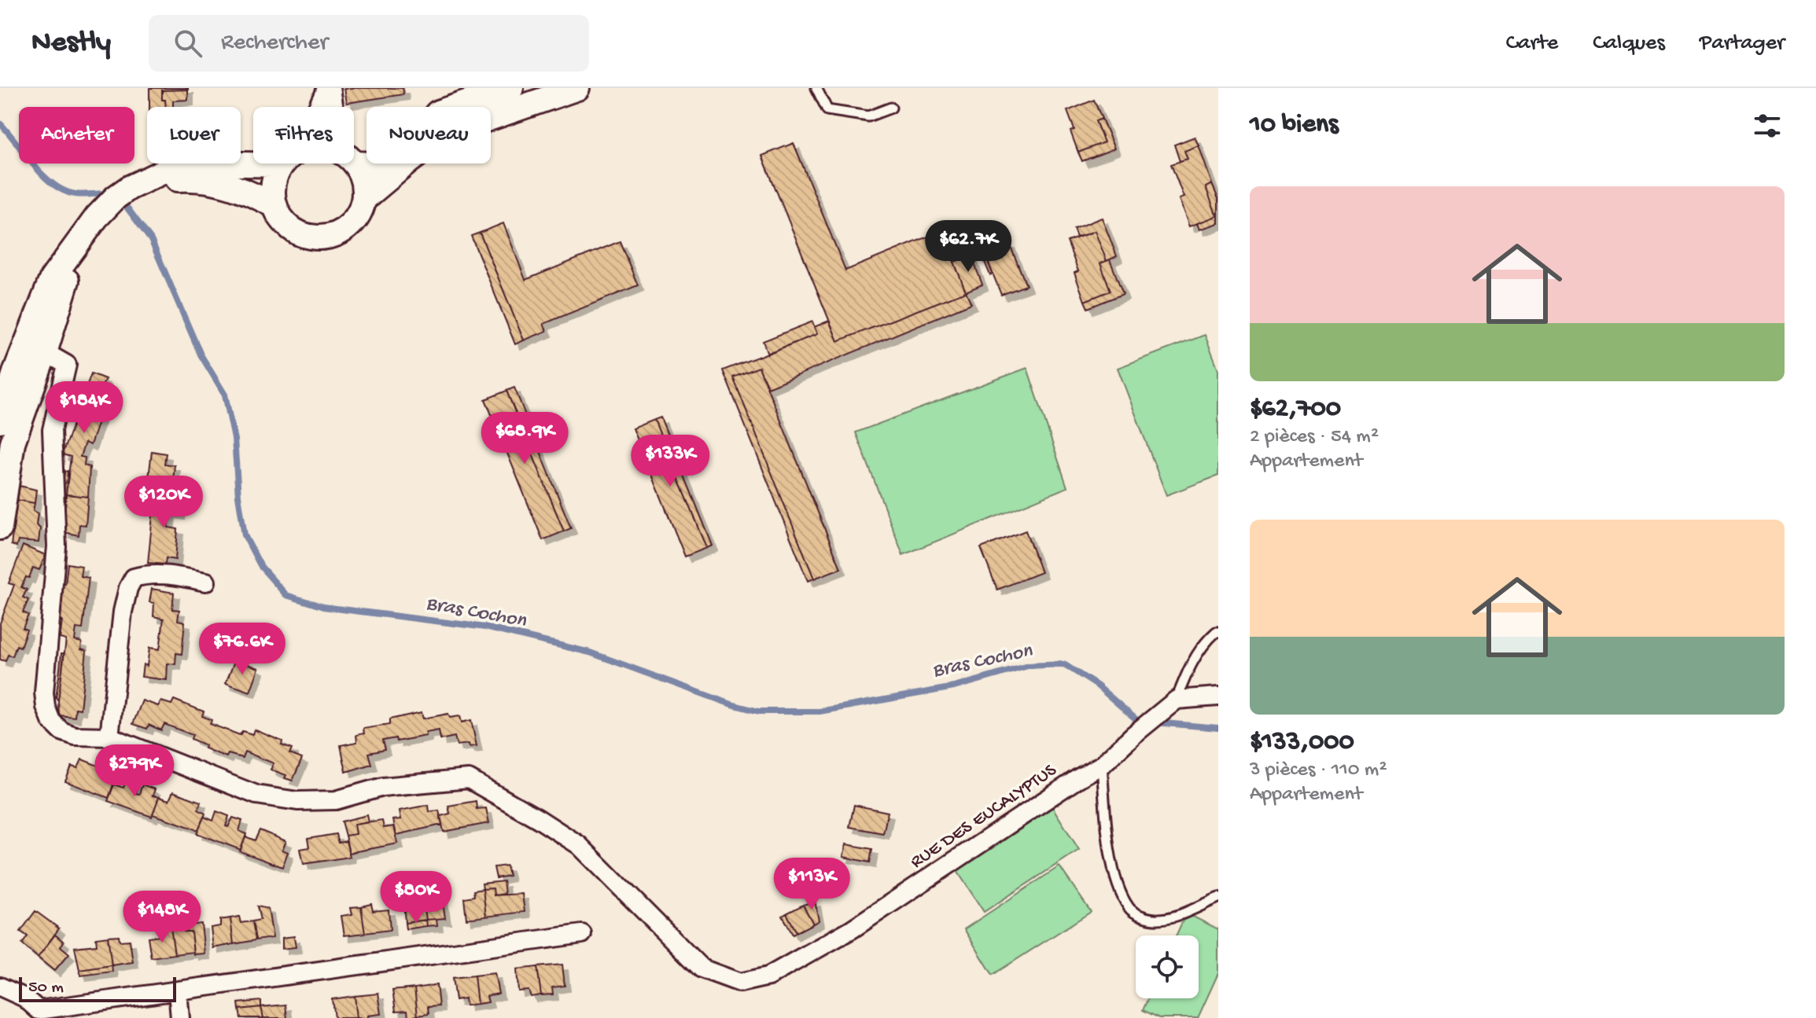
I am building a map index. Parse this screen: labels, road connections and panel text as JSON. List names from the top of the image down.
{
  "streets": {
    "street": ["RUE DES EUCALYPTUS"]
  },
  "water": ["Bras Cochon"],
  "scale_bar": "50 m",
  "page": {
    "header": "Nestly",
    "search": "Rechercher",
    "nav": ["Carte", "Calques", "Partager"],
    "heading": "10 biens",
    "chip": [
      "Acheter",
      "Louer",
      "Filtres",
      "Nouveau"
    ],
    "list": [
      {
        "name": "$62,700",
        "note": "2 pièces · 54 m² · Appartement"
      },
      {
        "name": "$133,000",
        "note": "3 pièces · 110 m² · Appartement"
      }
    ],
    "price": [
      "$62.7K",
      "$184K",
      "$68.9K",
      "$133K",
      "$120K",
      "$76.6K",
      "$279K",
      "$113K",
      "$80K",
      "$148K"
    ],
    "scale": "50 m"
  }
}
